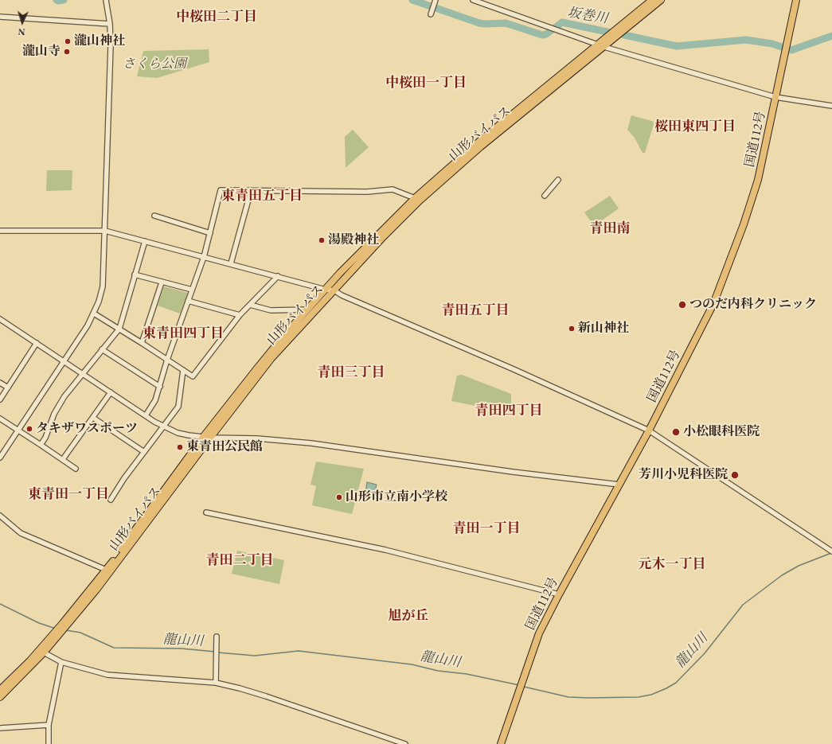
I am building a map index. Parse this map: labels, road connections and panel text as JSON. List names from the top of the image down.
{
  "streets": {
    "highway": ["山形バイパス", "国道112号"]
  },
  "districts": [
    "中桜田二丁目",
    "中桜田一丁目",
    "桜田東四丁目",
    "東青田五丁目",
    "青田南",
    "青田五丁目",
    "東青田四丁目",
    "青田三丁目",
    "青田四丁目",
    "東青田一丁目",
    "青田一丁目",
    "青田二丁目",
    "元木一丁目",
    "旭が丘"
  ],
  "water": ["坂巻川", "龍山川"],
  "parks": ["さくら公園"],
  "places": [
    "瀧山神社",
    "瀧山寺",
    "湯殿神社",
    "つのだ内科クリニック",
    "新山神社",
    "タキザワスポーツ",
    "小松眼科医院",
    "東青田公民館",
    "芳川小児科医院",
    "山形市立南小学校"
  ],
  "north": "bottom"
}
